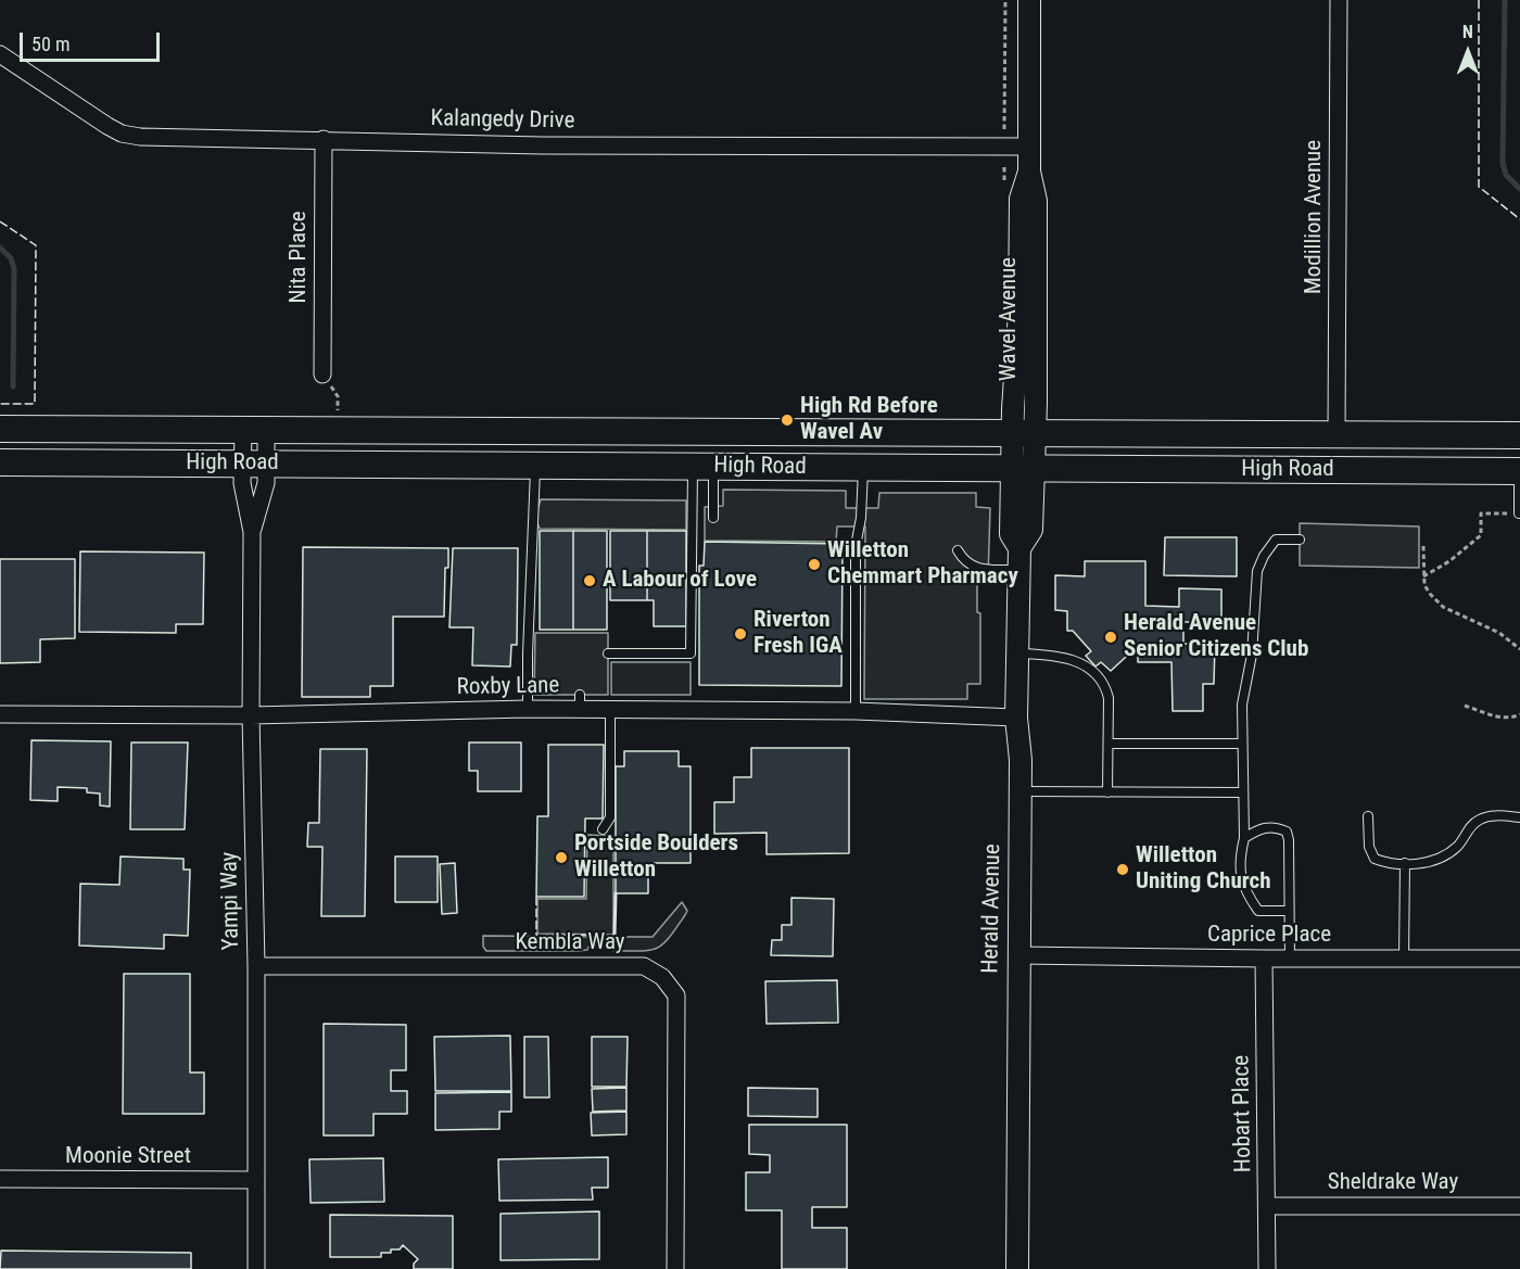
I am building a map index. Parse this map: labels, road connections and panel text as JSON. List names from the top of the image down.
{
  "streets": {
    "main road": ["High Road"],
    "street": [
      "Kalangedy Drive",
      "Modillion Avenue",
      "Nita Place",
      "Wavel Avenue",
      "Roxby Lane",
      "Yampi Way",
      "Herald Avenue",
      "Caprice Place",
      "Kembla Way",
      "Hobart Place",
      "Moonie Street",
      "Sheldrake Way"
    ]
  },
  "crossings": [
    ["Kalangedy Drive", "Nita Place"],
    ["Kalangedy Drive", "Wavel Avenue"],
    ["Modillion Avenue", "High Road"],
    ["Wavel Avenue", "High Road"],
    ["Wavel Avenue", "Herald Avenue"],
    ["High Road", "Yampi Way"],
    ["High Road", "Herald Avenue"],
    ["Roxby Lane", "Yampi Way"],
    ["Roxby Lane", "Herald Avenue"],
    ["Yampi Way", "Kembla Way"],
    ["Yampi Way", "Moonie Street"],
    ["Herald Avenue", "Caprice Place"],
    ["Caprice Place", "Hobart Place"],
    ["Hobart Place", "Sheldrake Way"]
  ],
  "places": [
    "High Rd Before Wavel Av",
    "Willetton Chemmart Pharmacy",
    "A Labour of Love",
    "Riverton Fresh IGA",
    "Herald Avenue Senior Citizens Club",
    "Portside Boulders Willetton",
    "Willetton Uniting Church"
  ],
  "scale_bar": "50 m",
  "north": "top"
}
